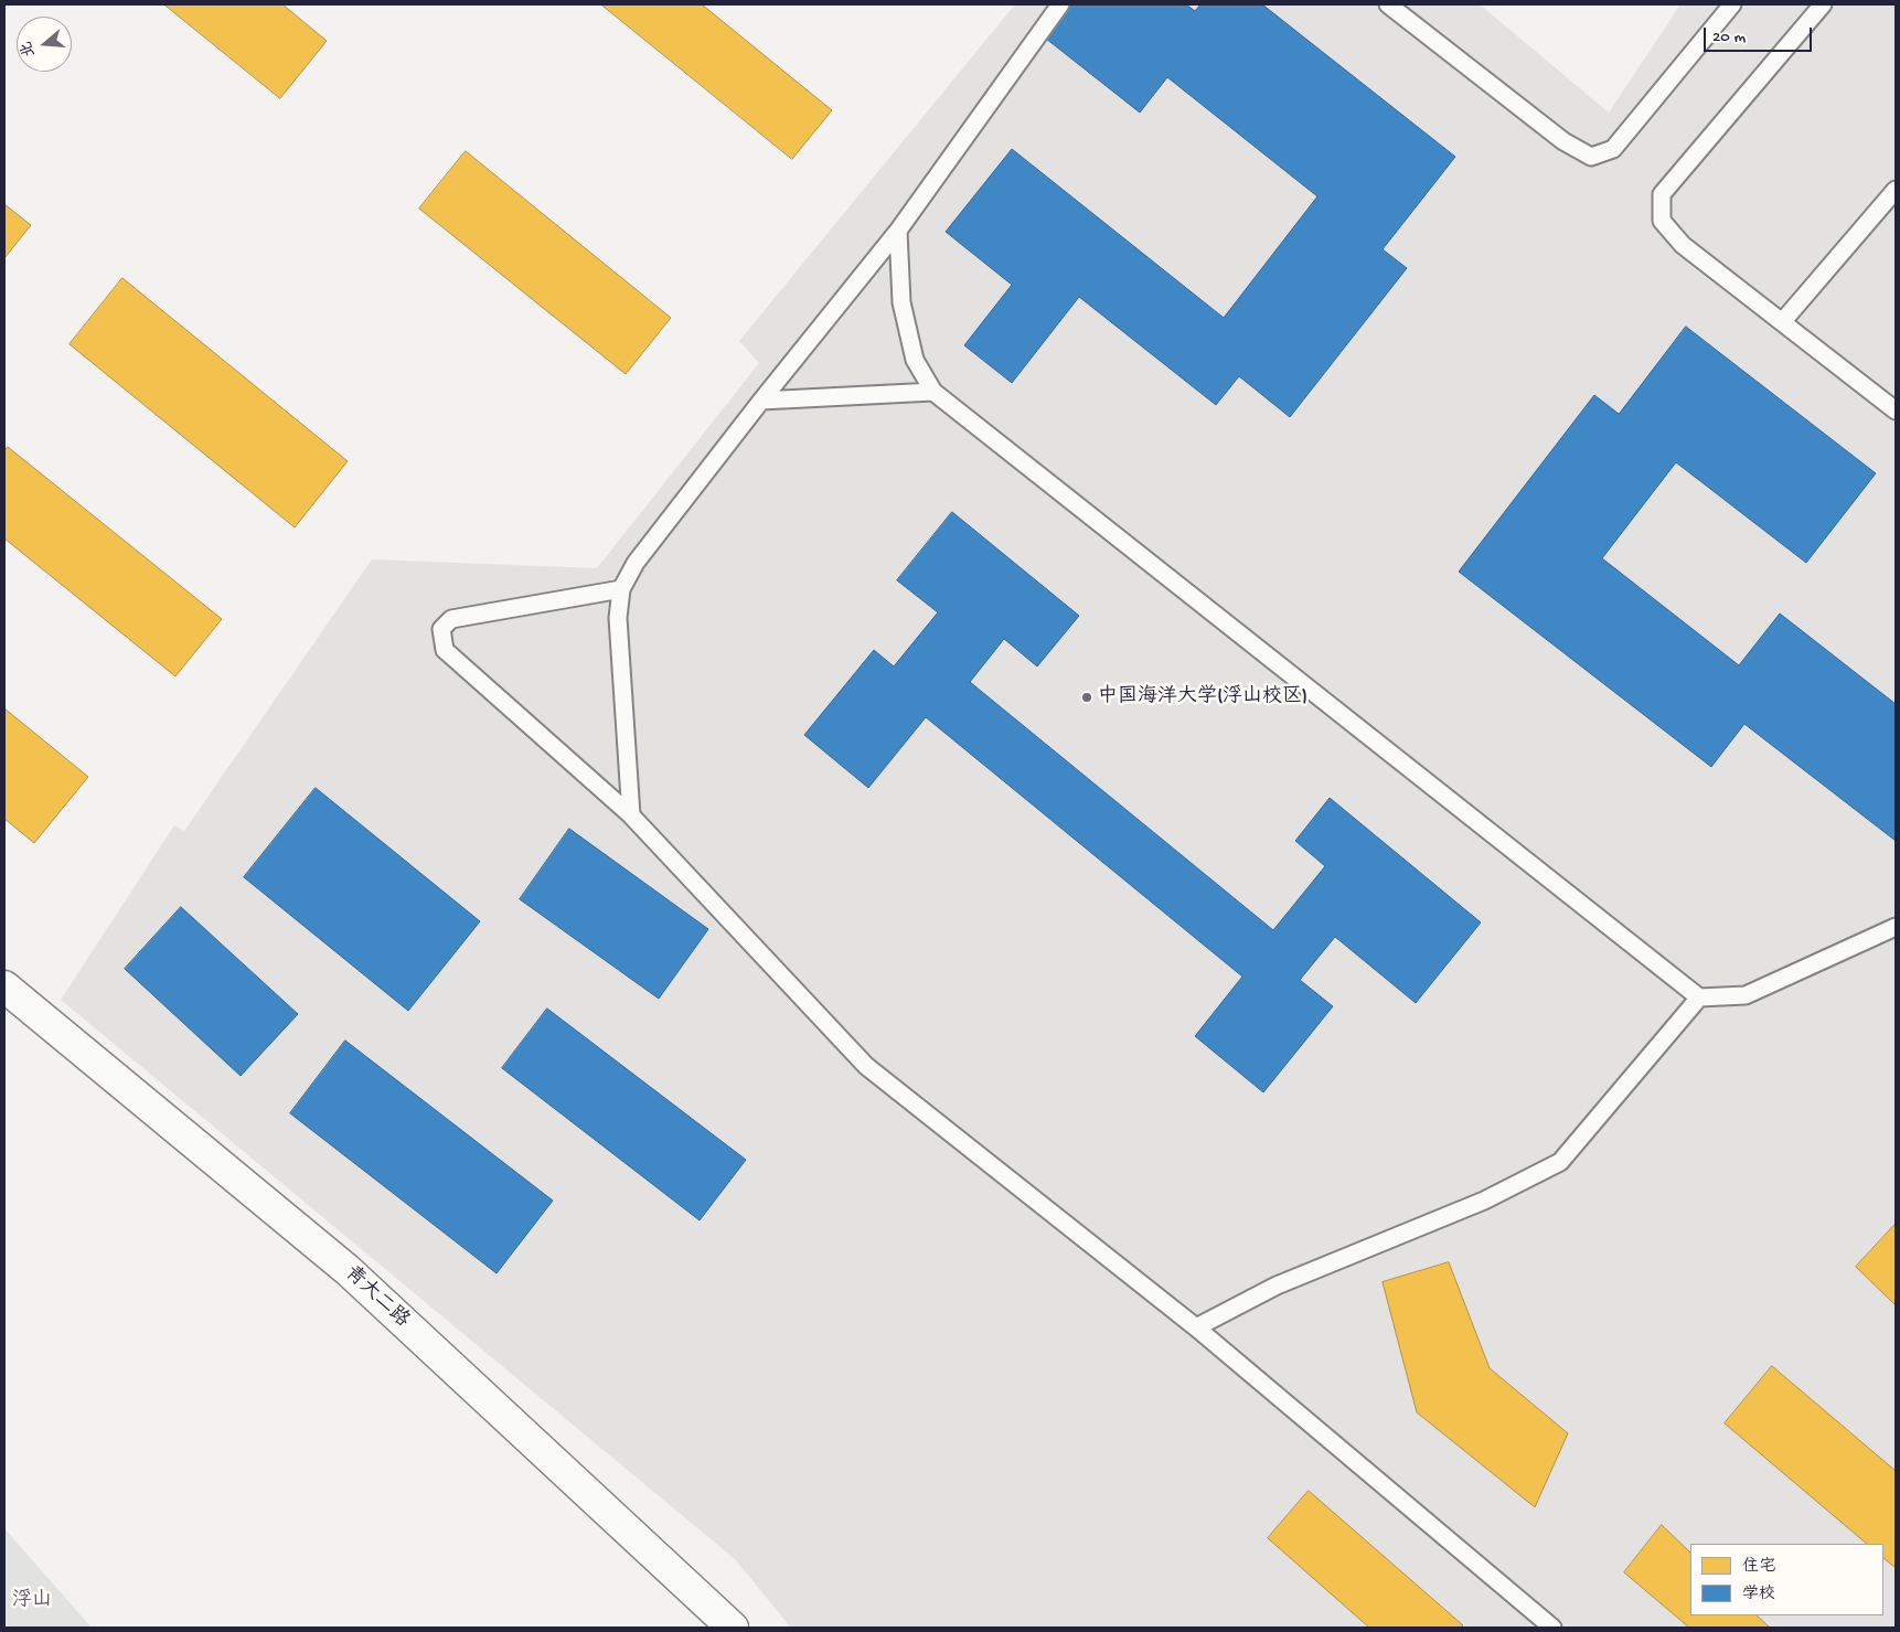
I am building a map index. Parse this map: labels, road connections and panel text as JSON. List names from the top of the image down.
{
  "streets": {
    "street": ["青大二路"]
  },
  "parks": ["浮山"],
  "places": ["中国海洋大学(浮山校区)"],
  "legend": ["住宅", "学校"],
  "scale_bar": "20 m",
  "north": "left"
}
